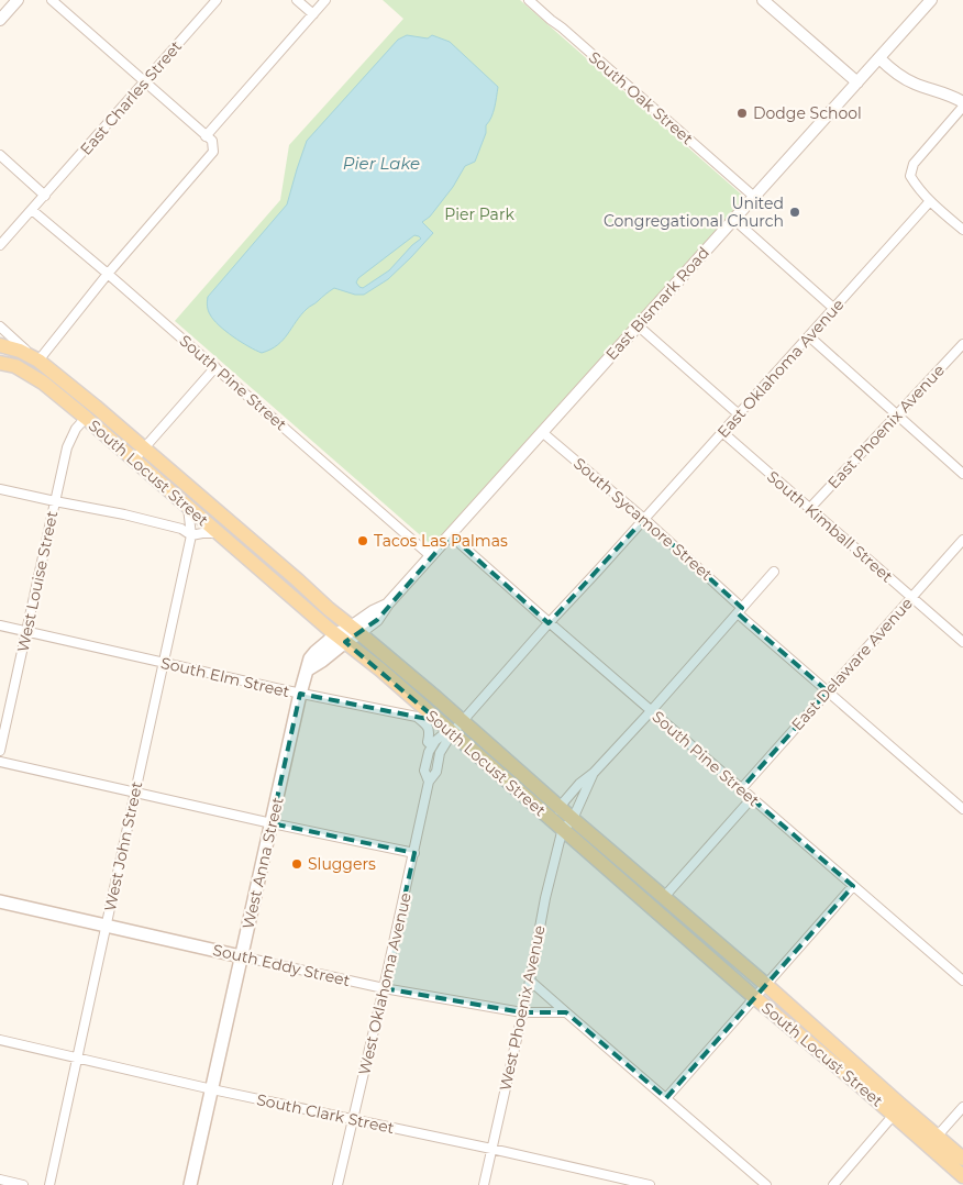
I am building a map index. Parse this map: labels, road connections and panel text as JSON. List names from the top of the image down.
{
  "streets": {
    "main road": ["South Locust Street", "West Anna Street", "South Eddy Street"],
    "street": [
      "East Charles Street",
      "South Oak Street",
      "East Bismark Road",
      "East Oklahoma Avenue",
      "South Pine Street",
      "East Phoenix Avenue",
      "South Sycamore Street",
      "South Kimball Street",
      "West Louise Street",
      "East Delaware Avenue",
      "South Elm Street",
      "West John Street",
      "West Oklahoma Avenue",
      "West Phoenix Avenue",
      "South Clark Street"
    ]
  },
  "crossings": [
    ["East Charles Street", "South Pine Street"],
    ["South Oak Street", "East Bismark Road"],
    ["East Bismark Road", "South Pine Street"],
    ["East Bismark Road", "South Locust Street"],
    ["East Bismark Road", "South Sycamore Street"],
    ["East Bismark Road", "West Anna Street"],
    ["East Oklahoma Avenue", "South Pine Street"],
    ["East Oklahoma Avenue", "South Sycamore Street"],
    ["East Oklahoma Avenue", "South Kimball Street"],
    ["East Oklahoma Avenue", "West Oklahoma Avenue"],
    ["South Pine Street", "East Delaware Avenue"],
    ["South Pine Street", "West Oklahoma Avenue"],
    ["South Pine Street", "West Phoenix Avenue"],
    ["East Phoenix Avenue", "South Kimball Street"],
    ["South Locust Street", "West Louise Street"],
    ["South Locust Street", "West John Street"],
    ["South Locust Street", "West Anna Street"],
    ["South Locust Street", "West Oklahoma Avenue"],
    ["South Locust Street", "West Phoenix Avenue"],
    ["South Sycamore Street", "East Delaware Avenue"],
    ["South Kimball Street", "East Delaware Avenue"],
    ["West Louise Street", "South Elm Street"],
    ["South Elm Street", "West John Street"],
    ["South Elm Street", "West Anna Street"],
    ["South Elm Street", "West Oklahoma Avenue"],
    ["West John Street", "South Eddy Street"],
    ["West John Street", "South Clark Street"],
    ["West Anna Street", "South Eddy Street"],
    ["West Anna Street", "South Clark Street"],
    ["South Eddy Street", "West Oklahoma Avenue"],
    ["South Eddy Street", "West Phoenix Avenue"],
    ["West Oklahoma Avenue", "South Clark Street"],
    ["West Phoenix Avenue", "South Clark Street"]
  ],
  "water": ["Pier Lake"],
  "parks": ["Pier Park"],
  "places": [
    "Dodge School",
    "United Congregational Church",
    "Tacos Las Palmas",
    "Sluggers"
  ]
}
